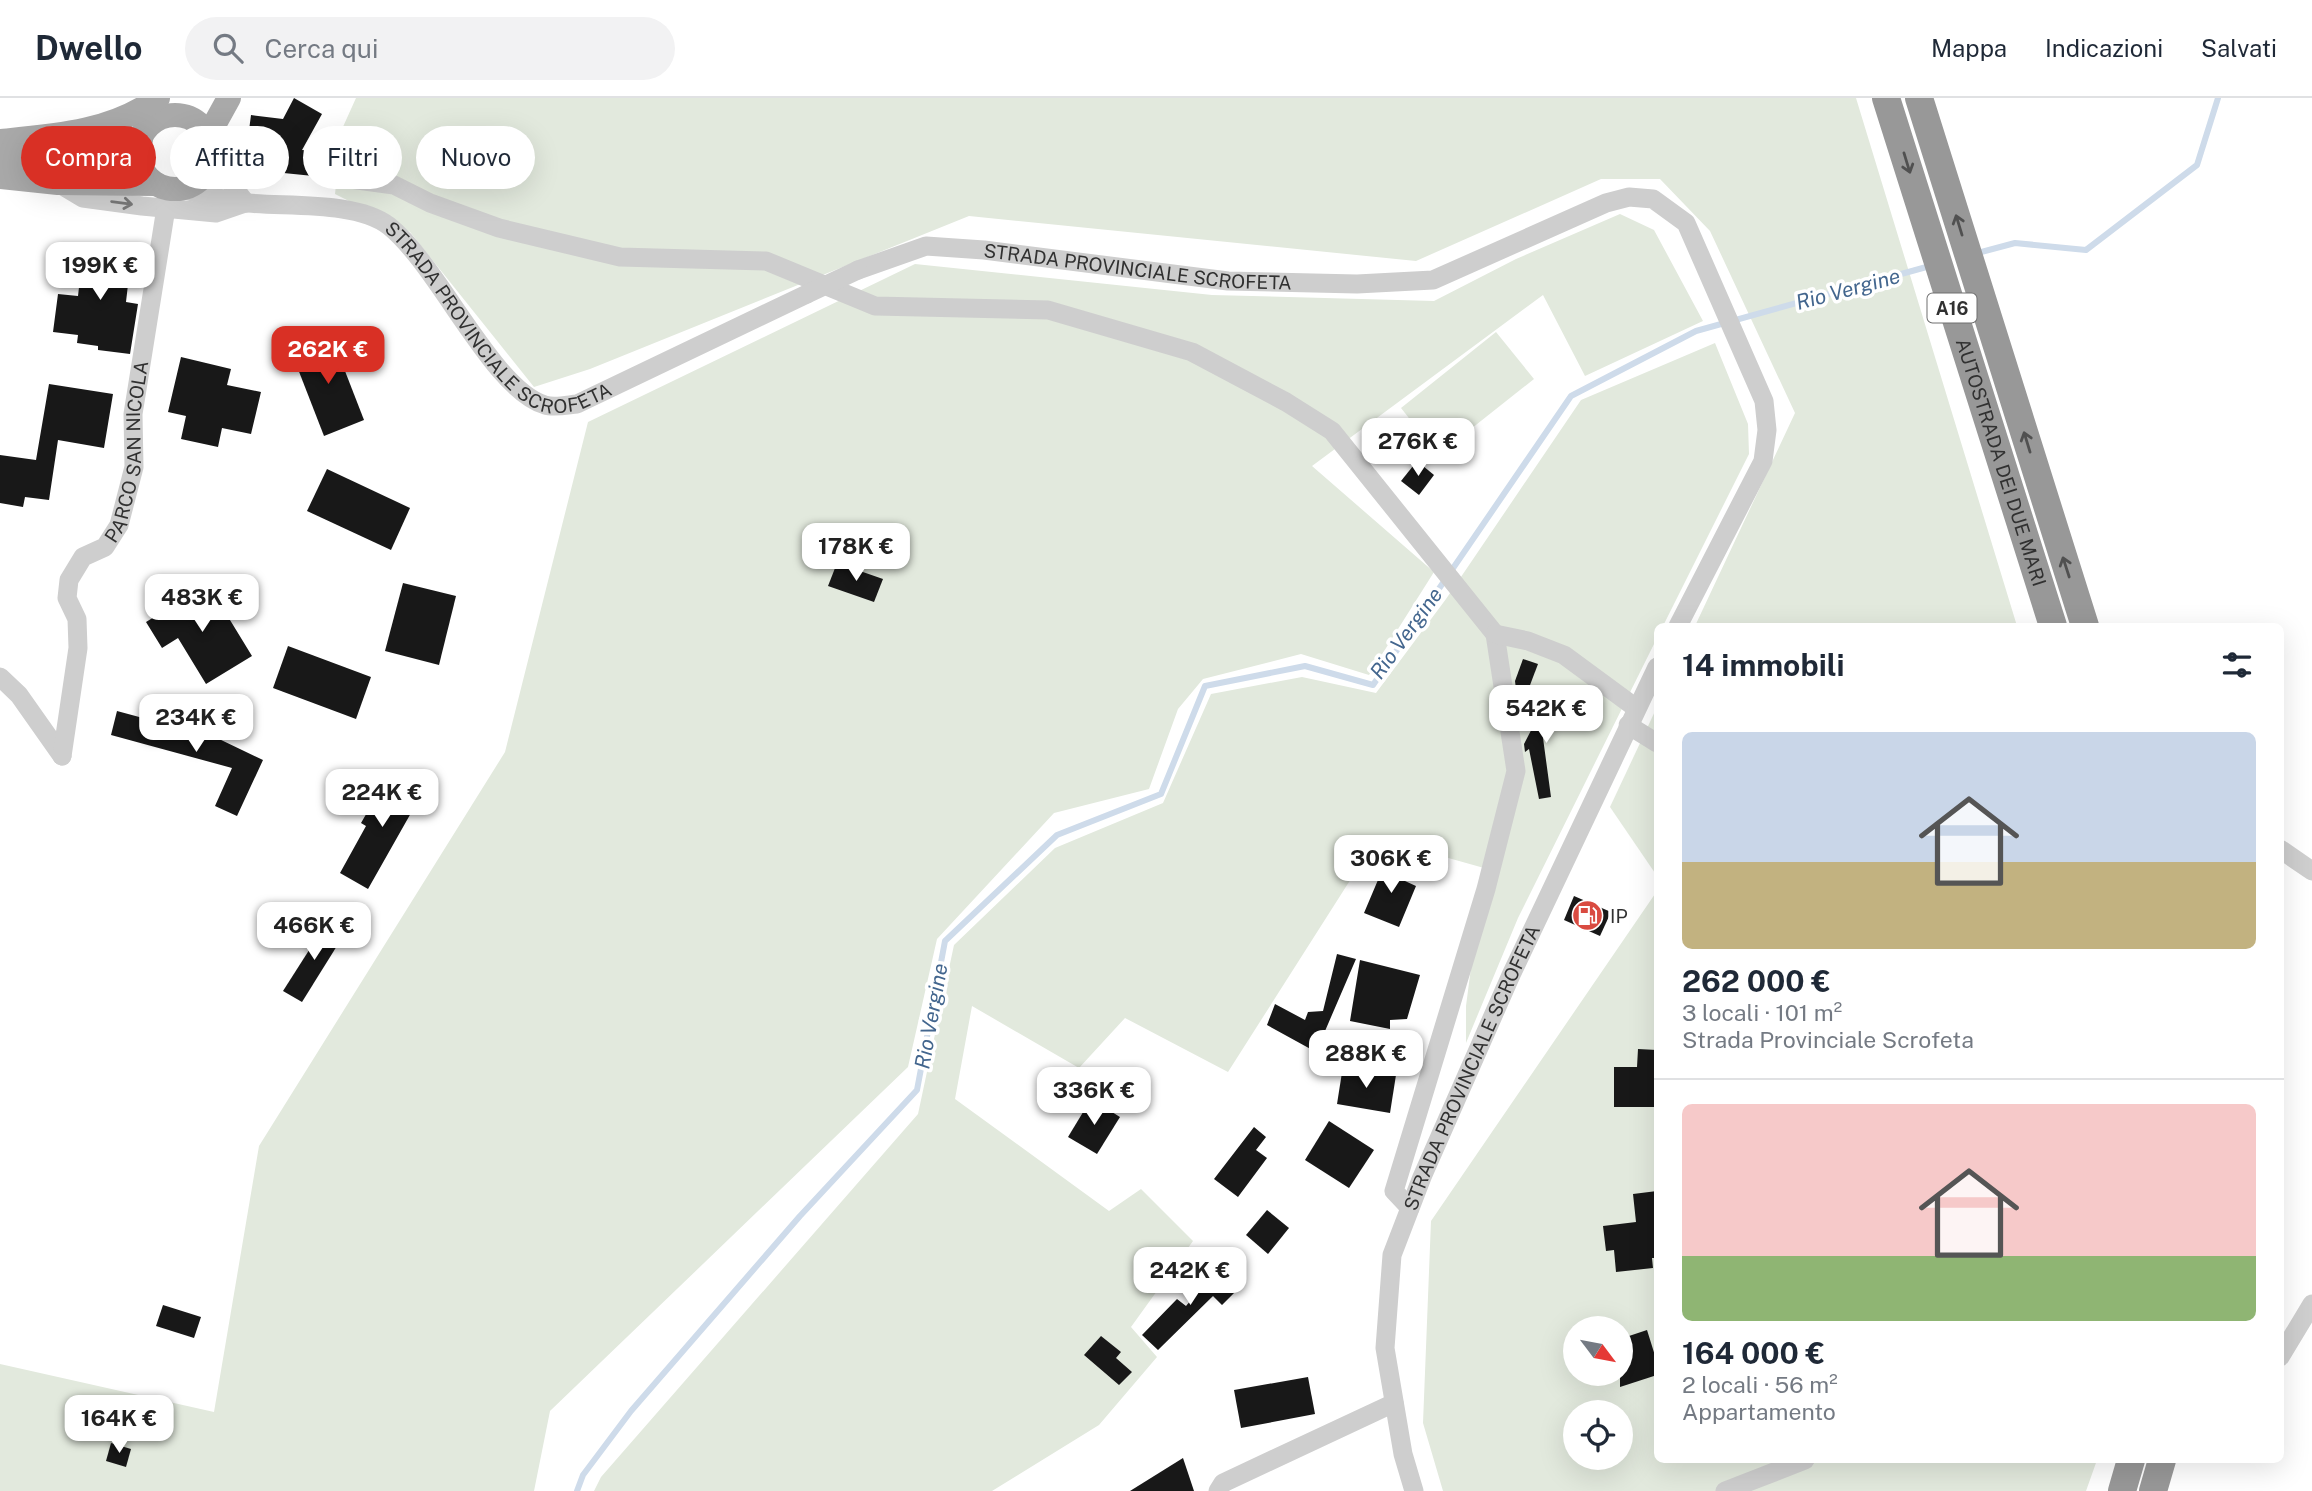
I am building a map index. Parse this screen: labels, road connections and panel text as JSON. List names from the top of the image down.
{
  "streets": {
    "highway": ["A16", "AUTOSTRADA DEI DUE MARI"],
    "street": ["STRADA PROVINCIALE SCROFETA", "PARCO SAN NICOLA"]
  },
  "crossings": [
    ["STRADA PROVINCIALE SCROFETA", "PARCO SAN NICOLA"]
  ],
  "water": ["Rio Vergine"],
  "places": {
    "fuel station": ["IP"]
  },
  "north": "bottom right",
  "page": {
    "header": "Dwello",
    "search": "Cerca qui",
    "nav": ["Mappa", "Indicazioni", "Salvati"],
    "chip": [
      "Compra",
      "Affitta",
      "Filtri",
      "Nuovo"
    ],
    "price": [
      "199K €",
      "262K €",
      "276K €",
      "178K €",
      "483K €",
      "542K €",
      "234K €",
      "224K €",
      "306K €",
      "466K €",
      "288K €",
      "336K €",
      "242K €",
      "164K €"
    ],
    "heading": "14 immobili",
    "list": [
      {
        "name": "262 000 €",
        "note": "3 locali · 101 m² · Strada Provinciale Scrofeta"
      },
      {
        "name": "164 000 €",
        "note": "2 locali · 56 m² · Appartamento"
      }
    ]
  }
}
